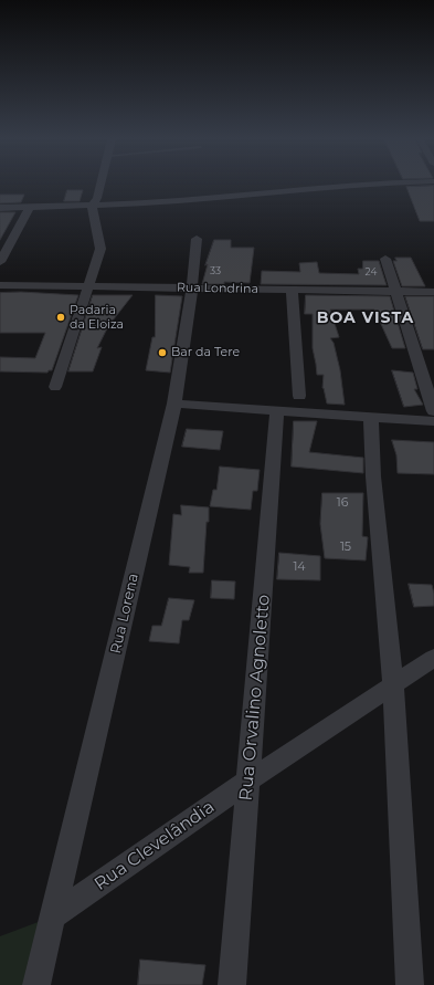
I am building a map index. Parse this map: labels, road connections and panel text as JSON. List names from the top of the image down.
{
  "streets": {
    "street": [
      "Rua Londrina",
      "Rua Lorena",
      "Rua Orvalino Agnoletto",
      "Rua Clevelândia"
    ]
  },
  "crossings": [
    ["Rua Londrina", "Rua Lorena"],
    ["Rua Lorena", "Rua Clevelândia"],
    ["Rua Orvalino Agnoletto", "Rua Clevelândia"]
  ],
  "districts": ["BOA VISTA"],
  "places": ["Padaria da Eloiza", "Bar da Tere"],
  "house_numbers": [
    "33",
    "24",
    "16",
    "15",
    "14"
  ]
}
